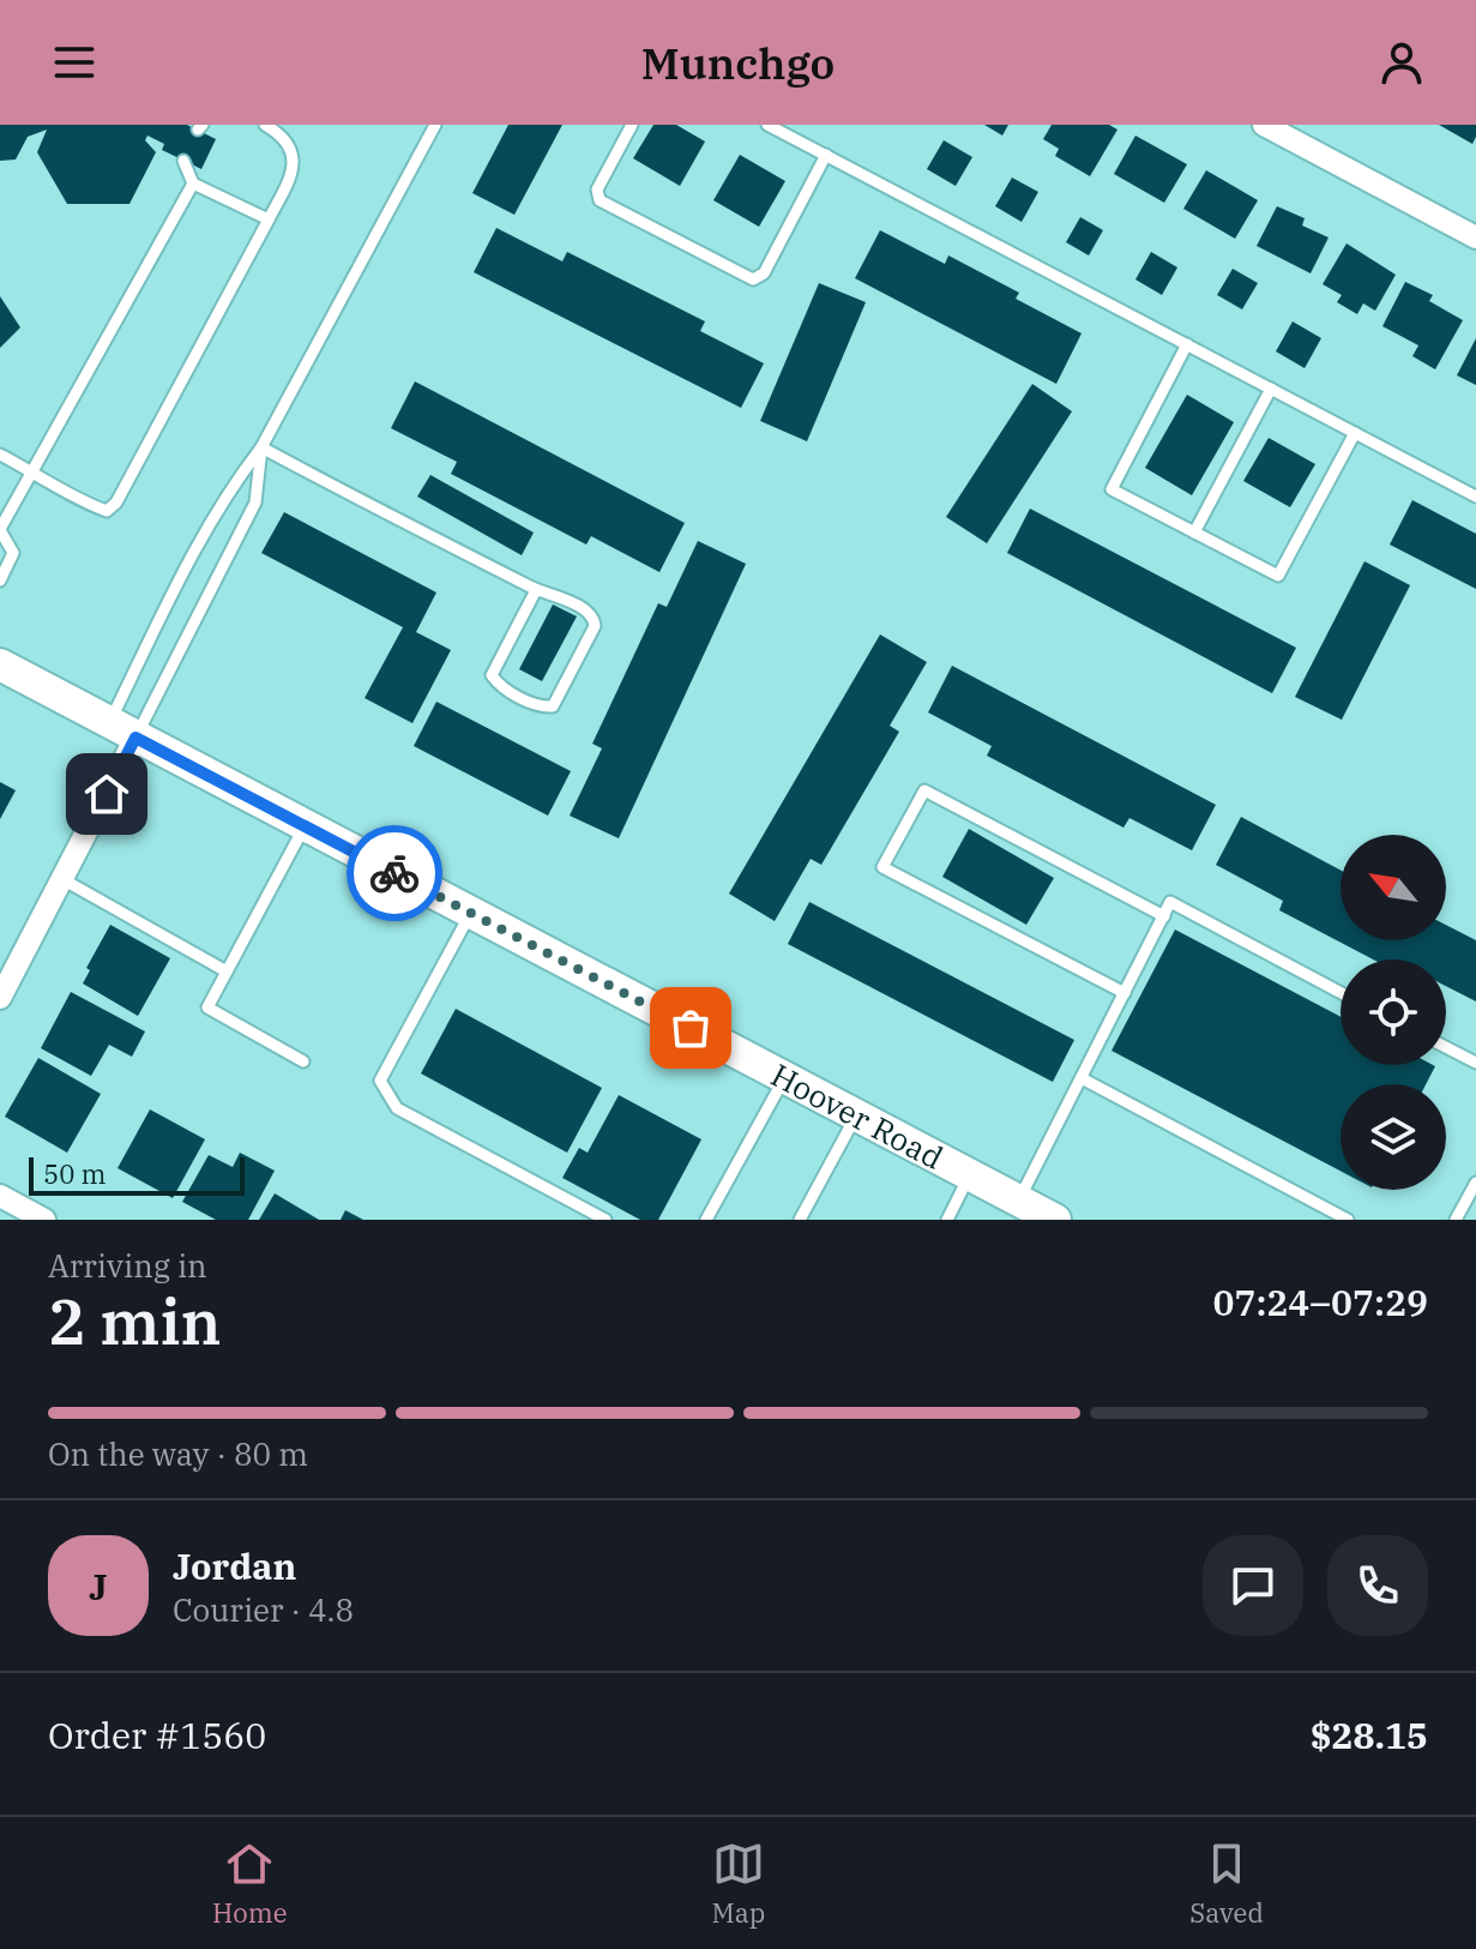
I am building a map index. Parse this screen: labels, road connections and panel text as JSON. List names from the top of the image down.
{
  "streets": {
    "main road": ["Hoover Road"]
  },
  "scale_bar": "50 m",
  "north": "top left",
  "page": {
    "header": "Munchgo",
    "scale": "50 m",
    "heading": ["2 min", "Arriving in", "07:24–07:29"],
    "panel": [
      "Jordan",
      "Courier · 4.8",
      "Order #1560",
      "$28.15"
    ],
    "bar": "On the way · 80 m",
    "round": "J",
    "tabs": ["Home", "Map", "Saved"]
  }
}
